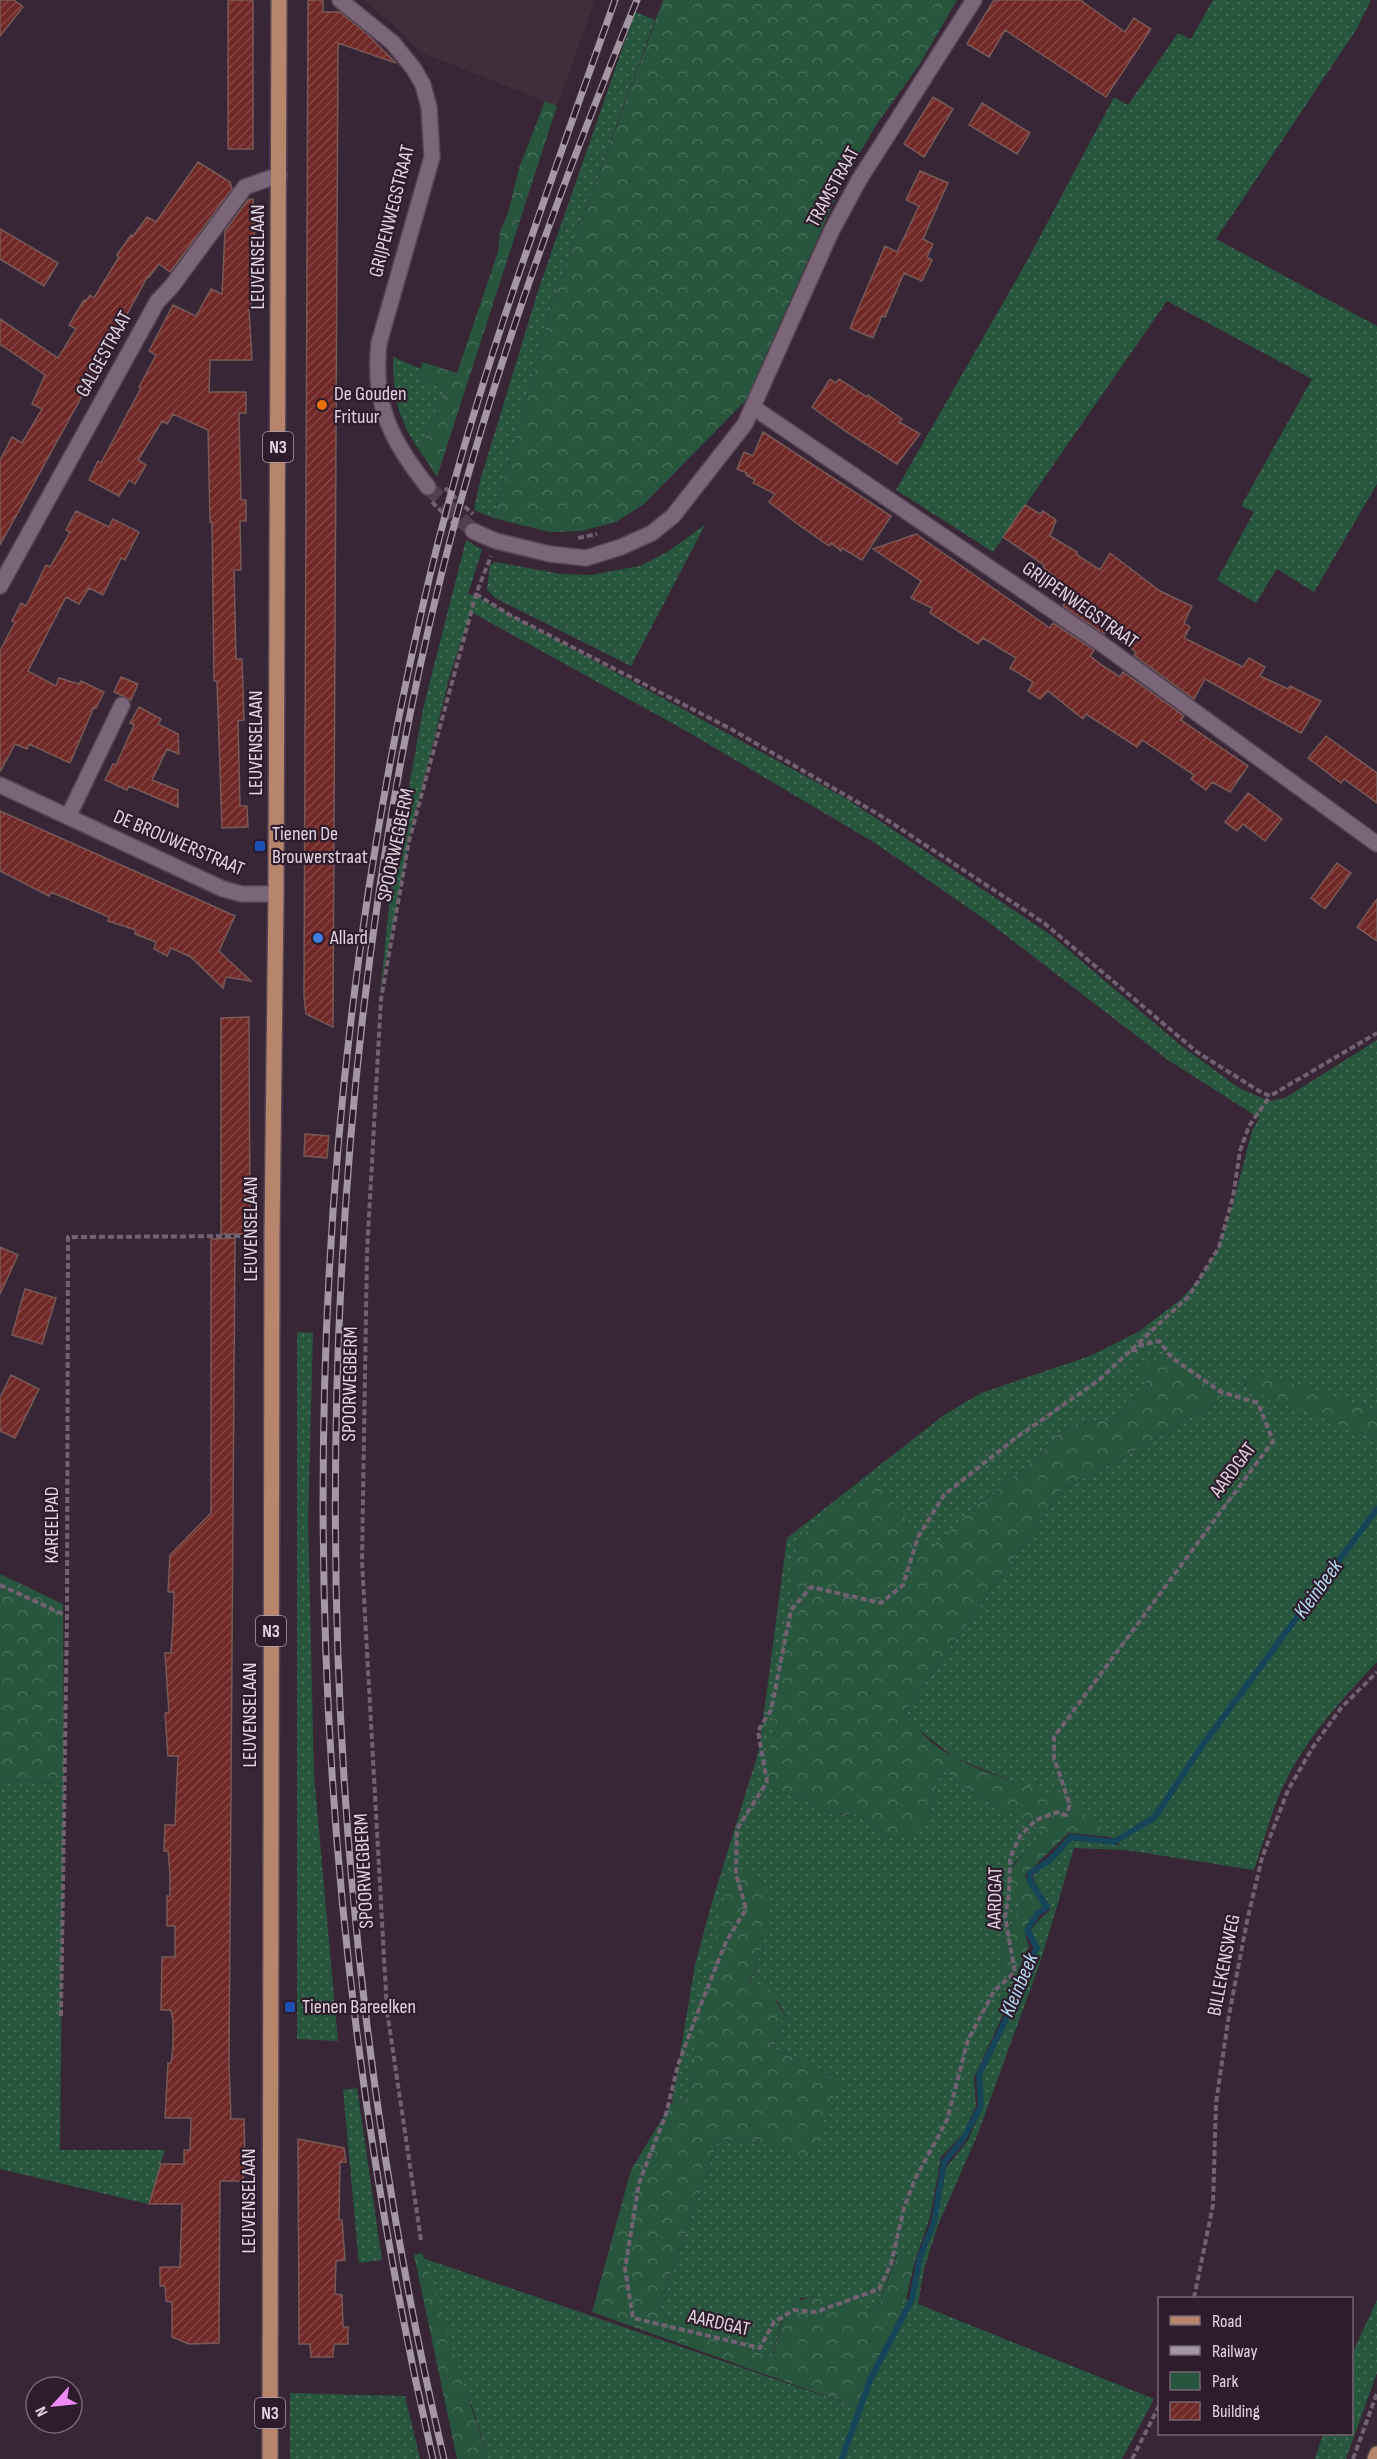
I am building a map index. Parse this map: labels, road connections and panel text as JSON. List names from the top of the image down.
{
  "streets": {
    "main road": ["LEUVENSELAAN", "N3"],
    "street": [
      "TRAMSTRAAT",
      "GRIJPENWEGSTRAAT",
      "GALGESTRAAT",
      "DE BROUWERSTRAAT"
    ],
    "path": [
      "SPOORWEGBERM",
      "AARDGAT",
      "KAREELPAD",
      "BILLEKENSWEG"
    ]
  },
  "crossings": [
    ["TRAMSTRAAT", "GRIJPENWEGSTRAAT"],
    ["LEUVENSELAAN", "GALGESTRAAT"],
    ["LEUVENSELAAN", "DE BROUWERSTRAAT"],
    ["LEUVENSELAAN", "KAREELPAD"]
  ],
  "water": ["Kleinbeek"],
  "places": {
    "other": ["De Gouden Frituur", "Allard"],
    "transit": ["Tienen De Brouwerstraat", "Tienen Bareelken"]
  },
  "legend": [
    "Road",
    "Railway",
    "Park",
    "Building"
  ],
  "north": "bottom left"
}
